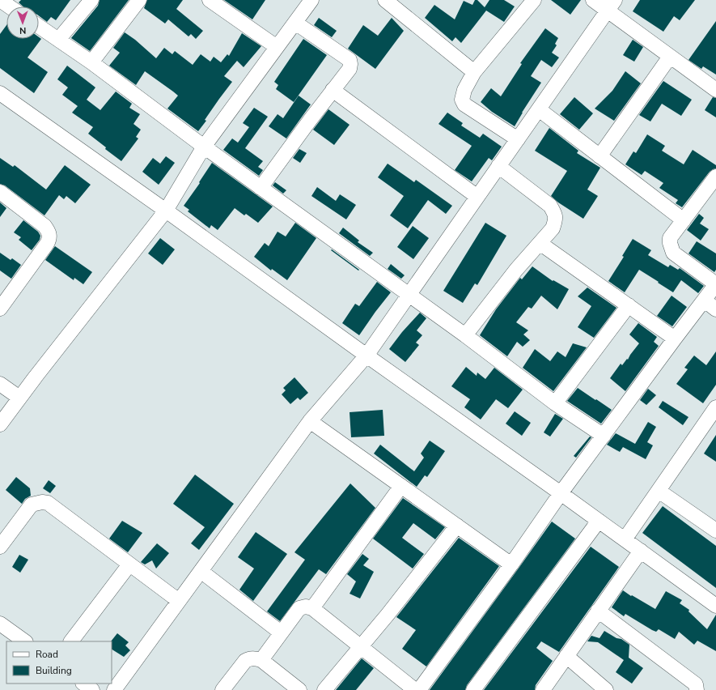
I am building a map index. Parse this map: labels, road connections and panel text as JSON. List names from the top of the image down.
{
  "legend": ["Road", "Building"],
  "north": "bottom"
}
